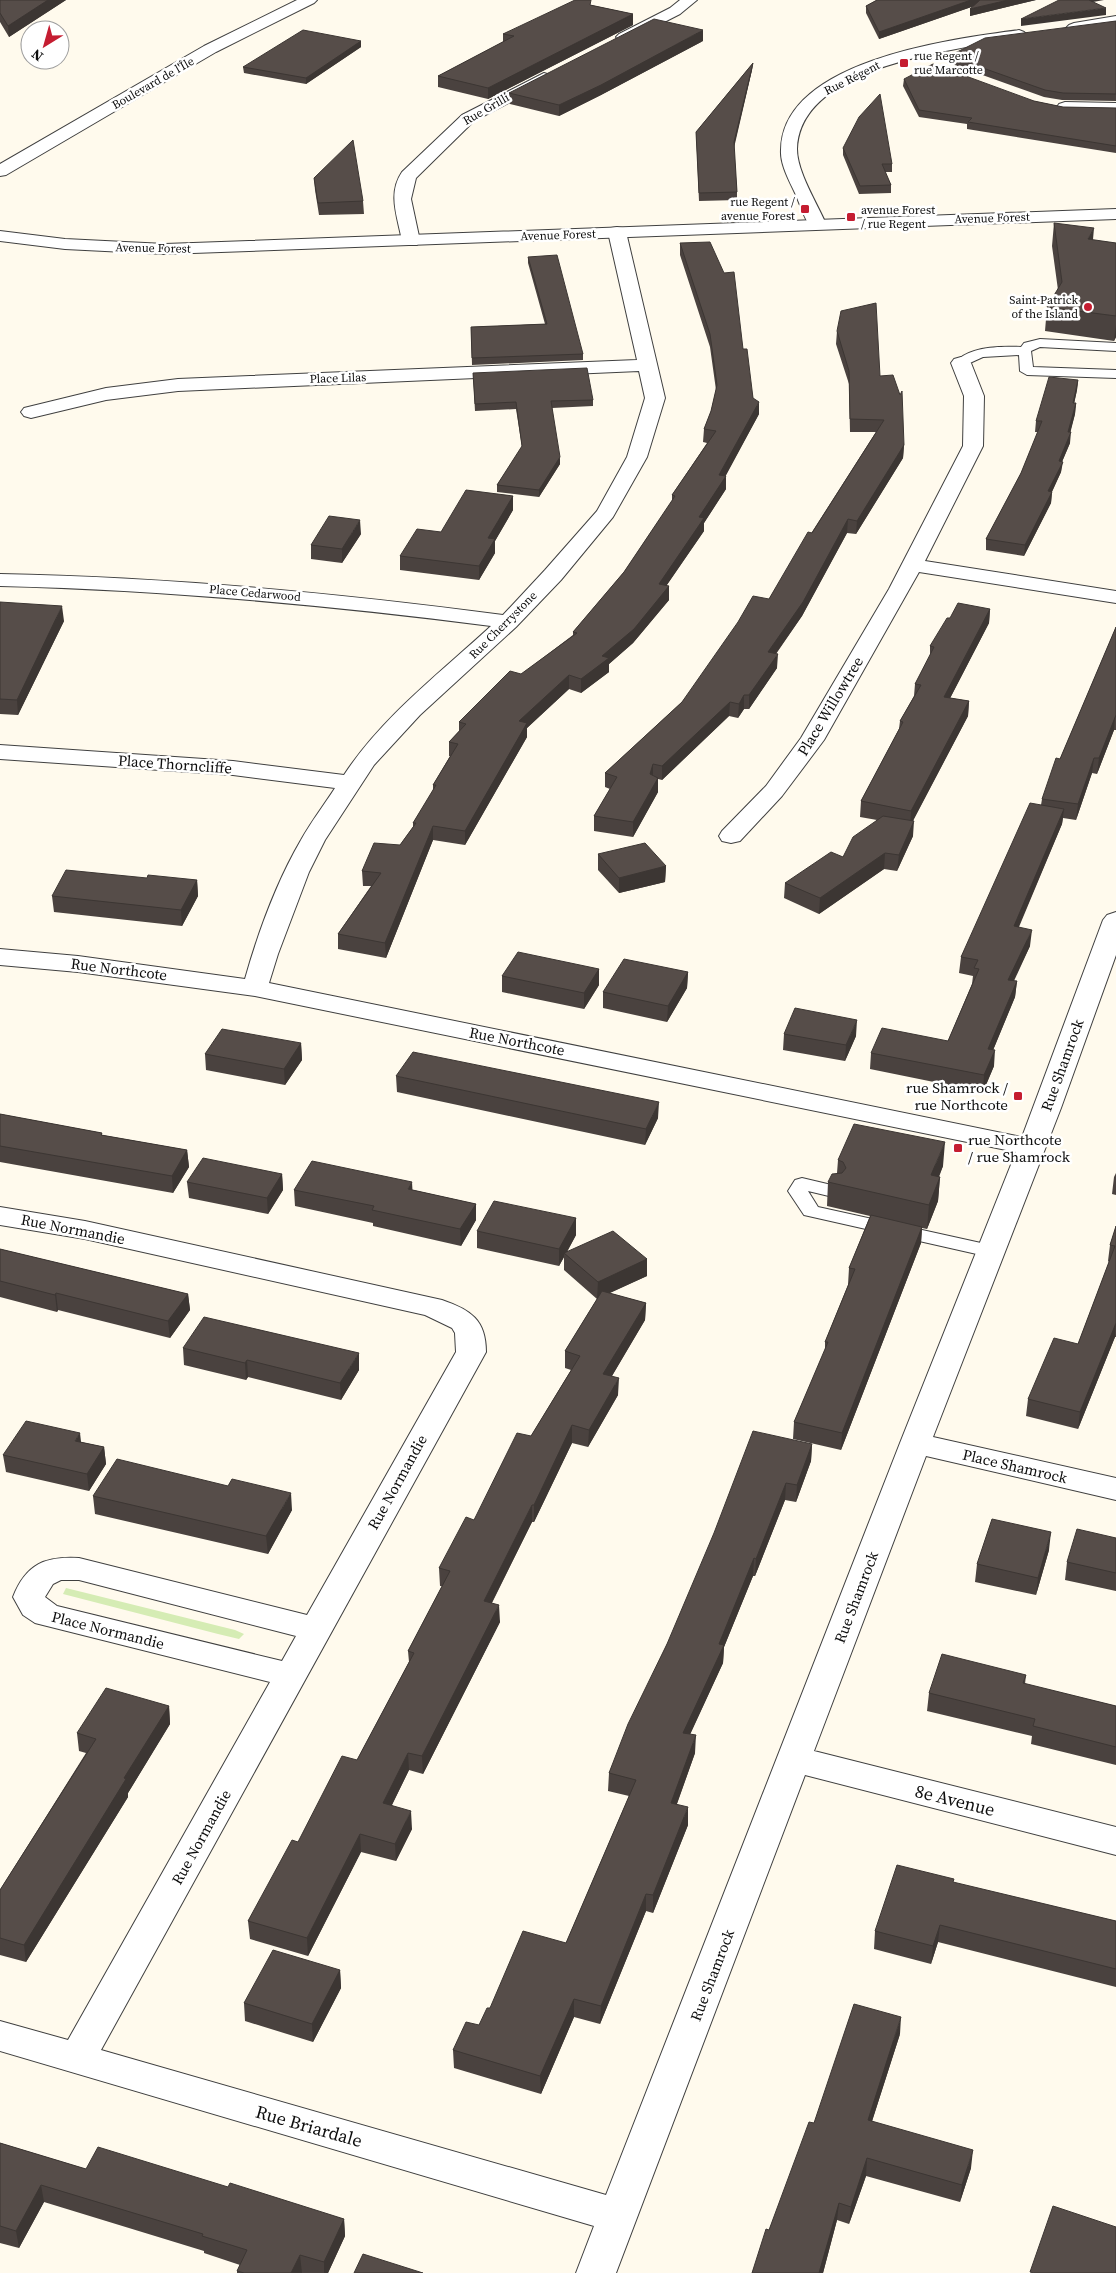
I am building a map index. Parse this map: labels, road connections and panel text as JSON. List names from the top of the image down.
{
  "streets": {
    "street": [
      "Rue Régent",
      "Boulevard de l'Île",
      "Rue Grilli",
      "Avenue Forest",
      "Place Lilas",
      "Place Cedarwood",
      "Rue Cherrystone",
      "Place Willowtree",
      "Place Thorncliffe",
      "Rue Northcote",
      "Rue Shamrock",
      "Rue Normandie",
      "Place Shamrock",
      "Place Normandie",
      "8e Avenue",
      "Rue Briardale"
    ]
  },
  "crossings": [
    ["Rue Régent", "Avenue Forest"],
    ["Rue Grilli", "Avenue Forest"],
    ["Avenue Forest", "Rue Cherrystone"],
    ["Place Lilas", "Rue Cherrystone"],
    ["Place Cedarwood", "Rue Cherrystone"],
    ["Rue Cherrystone", "Place Thorncliffe"],
    ["Rue Cherrystone", "Rue Northcote"],
    ["Rue Northcote", "Rue Shamrock"],
    ["Rue Shamrock", "Place Shamrock"],
    ["Rue Shamrock", "8e Avenue"],
    ["Rue Shamrock", "Rue Briardale"],
    ["Rue Normandie", "Place Normandie"],
    ["Rue Normandie", "Rue Briardale"]
  ],
  "places": {
    "transit": [
      "rue Regent / rue Marcotte",
      "rue Regent / avenue Forest",
      "avenue Forest / rue Regent",
      "rue Shamrock / rue Northcote",
      "rue Northcote / rue Shamrock"
    ],
    "other": ["Saint-Patrick of the Island"]
  },
  "north": "bottom left"
}
